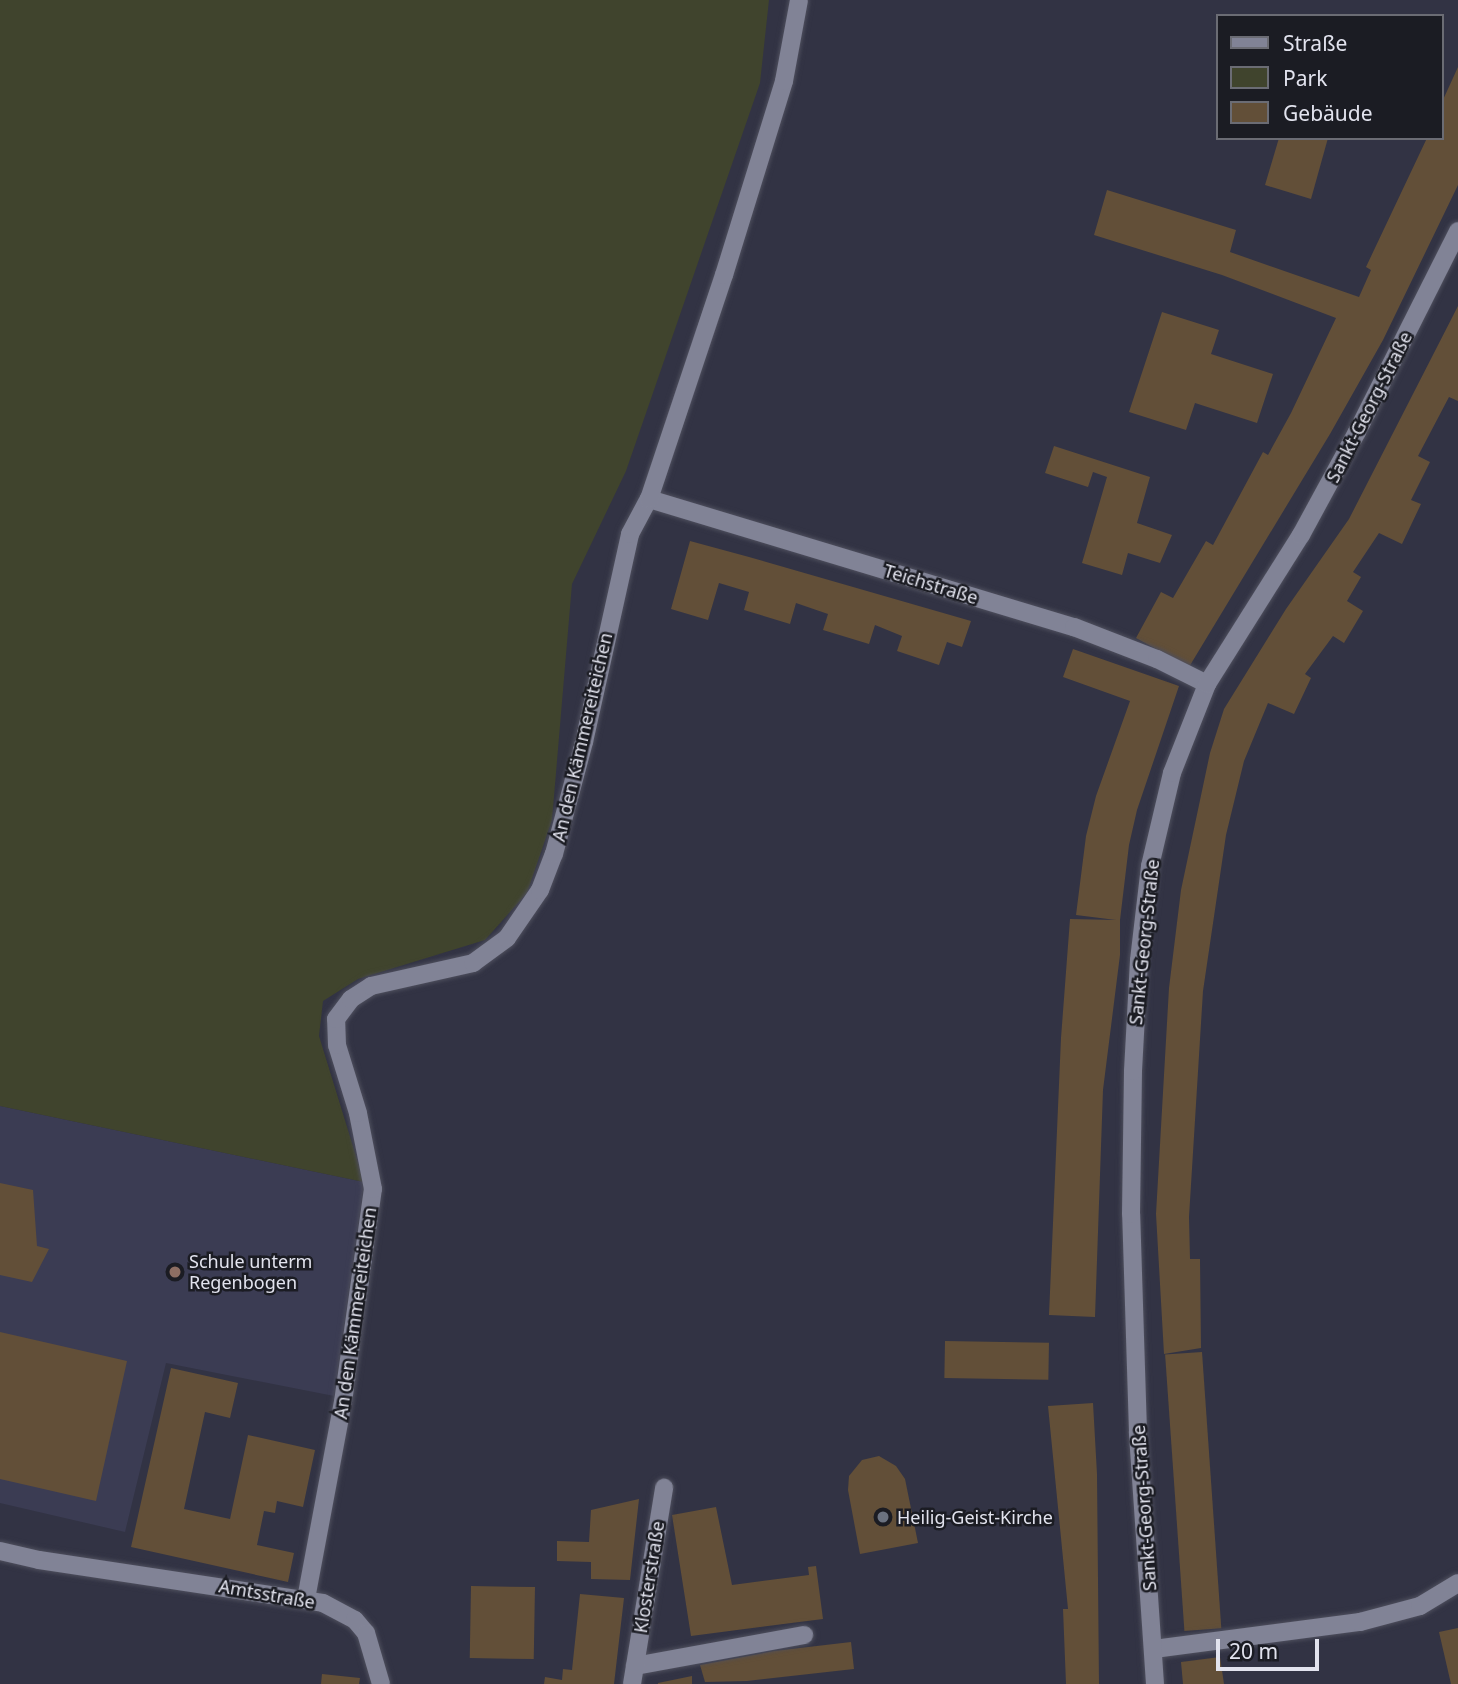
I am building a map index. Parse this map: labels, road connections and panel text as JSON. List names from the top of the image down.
{
  "streets": {
    "street": [
      "Sankt-Georg-Straße",
      "Teichstraße",
      "An den Kämmereiteichen",
      "Klosterstraße",
      "Amtsstraße"
    ]
  },
  "crossings": [
    ["Sankt-Georg-Straße", "Teichstraße"],
    ["Teichstraße", "An den Kämmereiteichen"],
    ["An den Kämmereiteichen", "Amtsstraße"]
  ],
  "places": ["Schule unterm Regenbogen", "Heilig-Geist-Kirche"],
  "legend": ["Straße", "Park", "Gebäude"],
  "scale_bar": "20 m"
}
